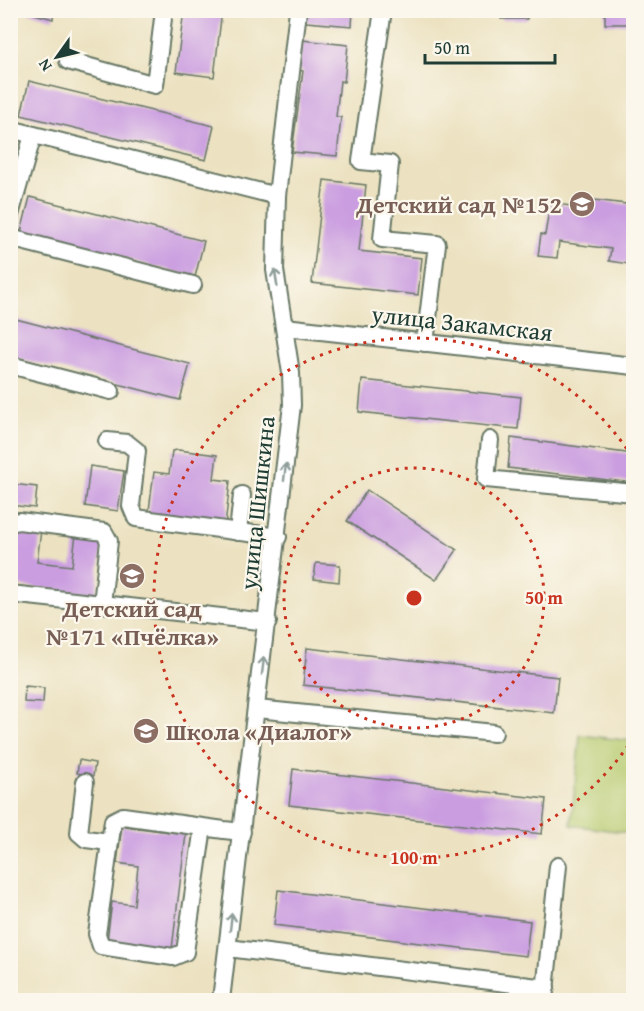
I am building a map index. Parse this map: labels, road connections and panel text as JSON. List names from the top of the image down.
{
  "streets": {
    "street": ["улица Закамская", "улица Шишкина"]
  },
  "crossings": [
    ["улица Закамская", "улица Шишкина"]
  ],
  "one_way": ["улица Шишкина"],
  "places": {
    "school or university": ["Детский сад №152", "Детский сад №171 «Пчёлка»", "Школа «Диалог»"]
  },
  "scale_bar": "50 m",
  "north": "bottom left",
  "rings": ["50 m", "100 m"]
}
